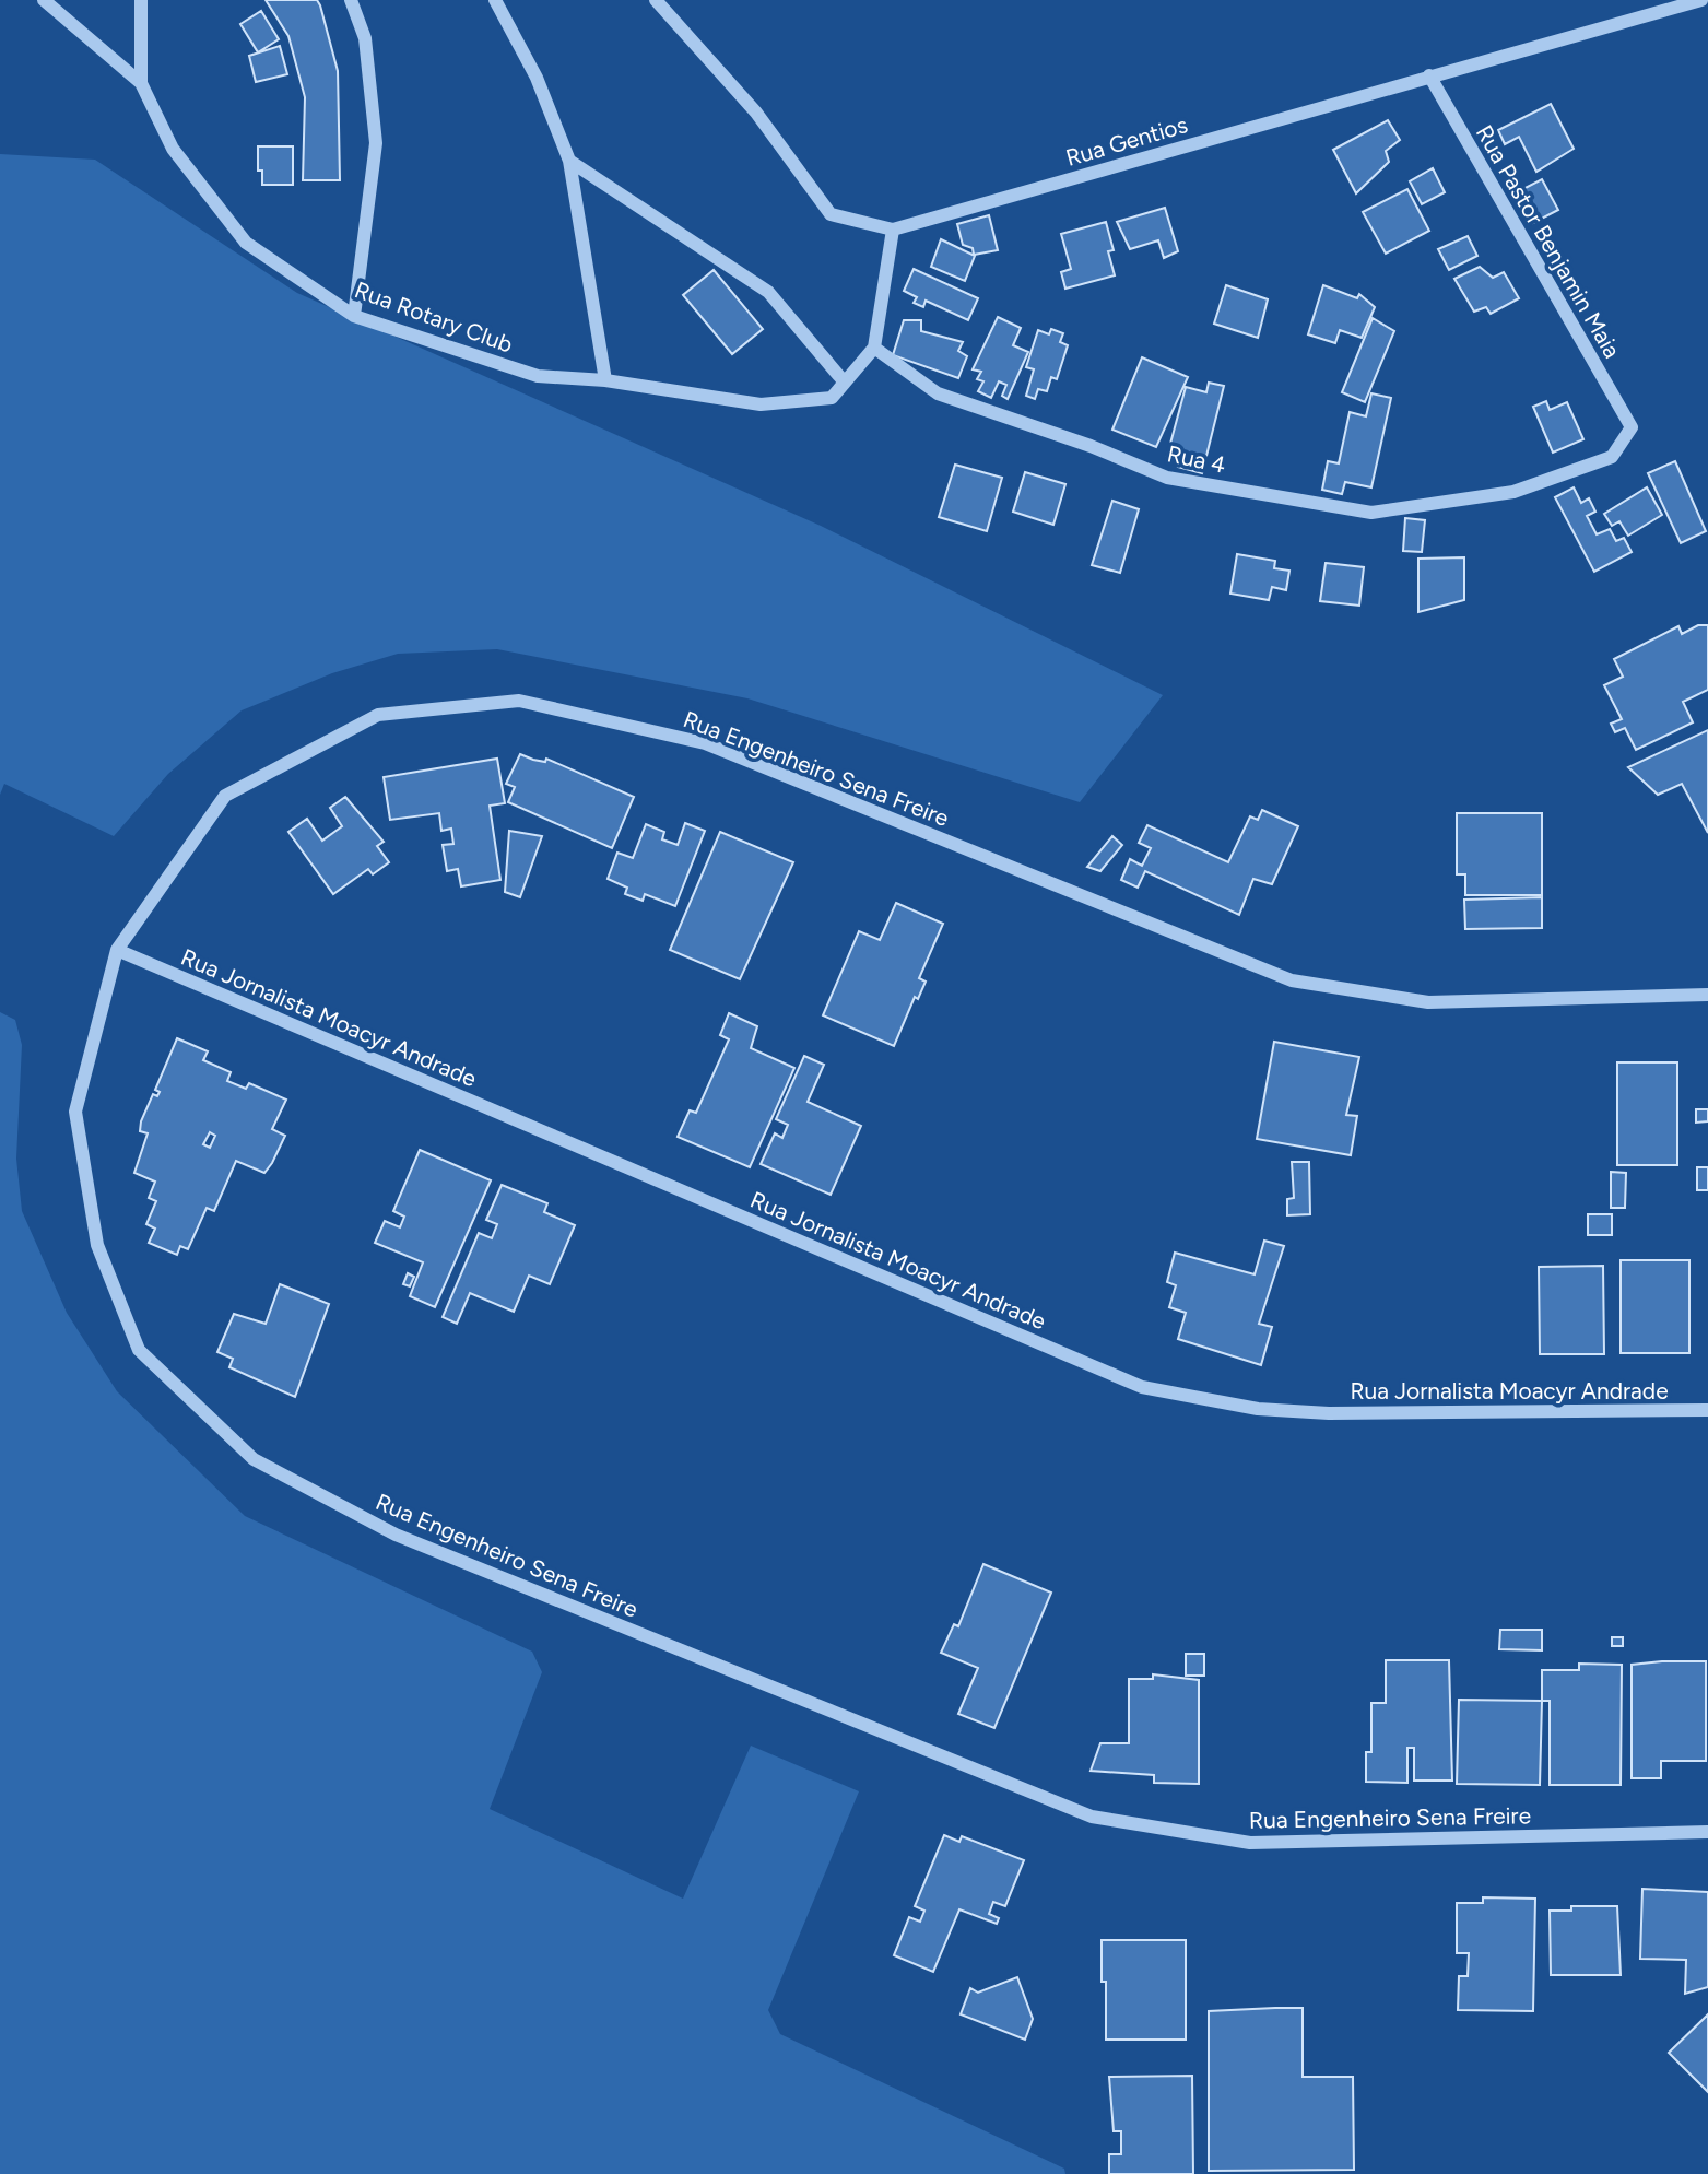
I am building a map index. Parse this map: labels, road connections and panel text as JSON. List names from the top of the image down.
{
  "streets": {
    "street": [
      "Rua Gentios",
      "Rua Pastor Benjamin Maia",
      "Rua Rotary Club",
      "Rua 4",
      "Rua Engenheiro Sena Freire",
      "Rua Jornalista Moacyr Andrade"
    ]
  },
  "crossings": [
    ["Rua Gentios", "Rua Pastor Benjamin Maia"],
    ["Rua Pastor Benjamin Maia", "Rua 4"],
    ["Rua Rotary Club", "Rua 4"],
    ["Rua Engenheiro Sena Freire", "Rua Jornalista Moacyr Andrade"]
  ]
}
